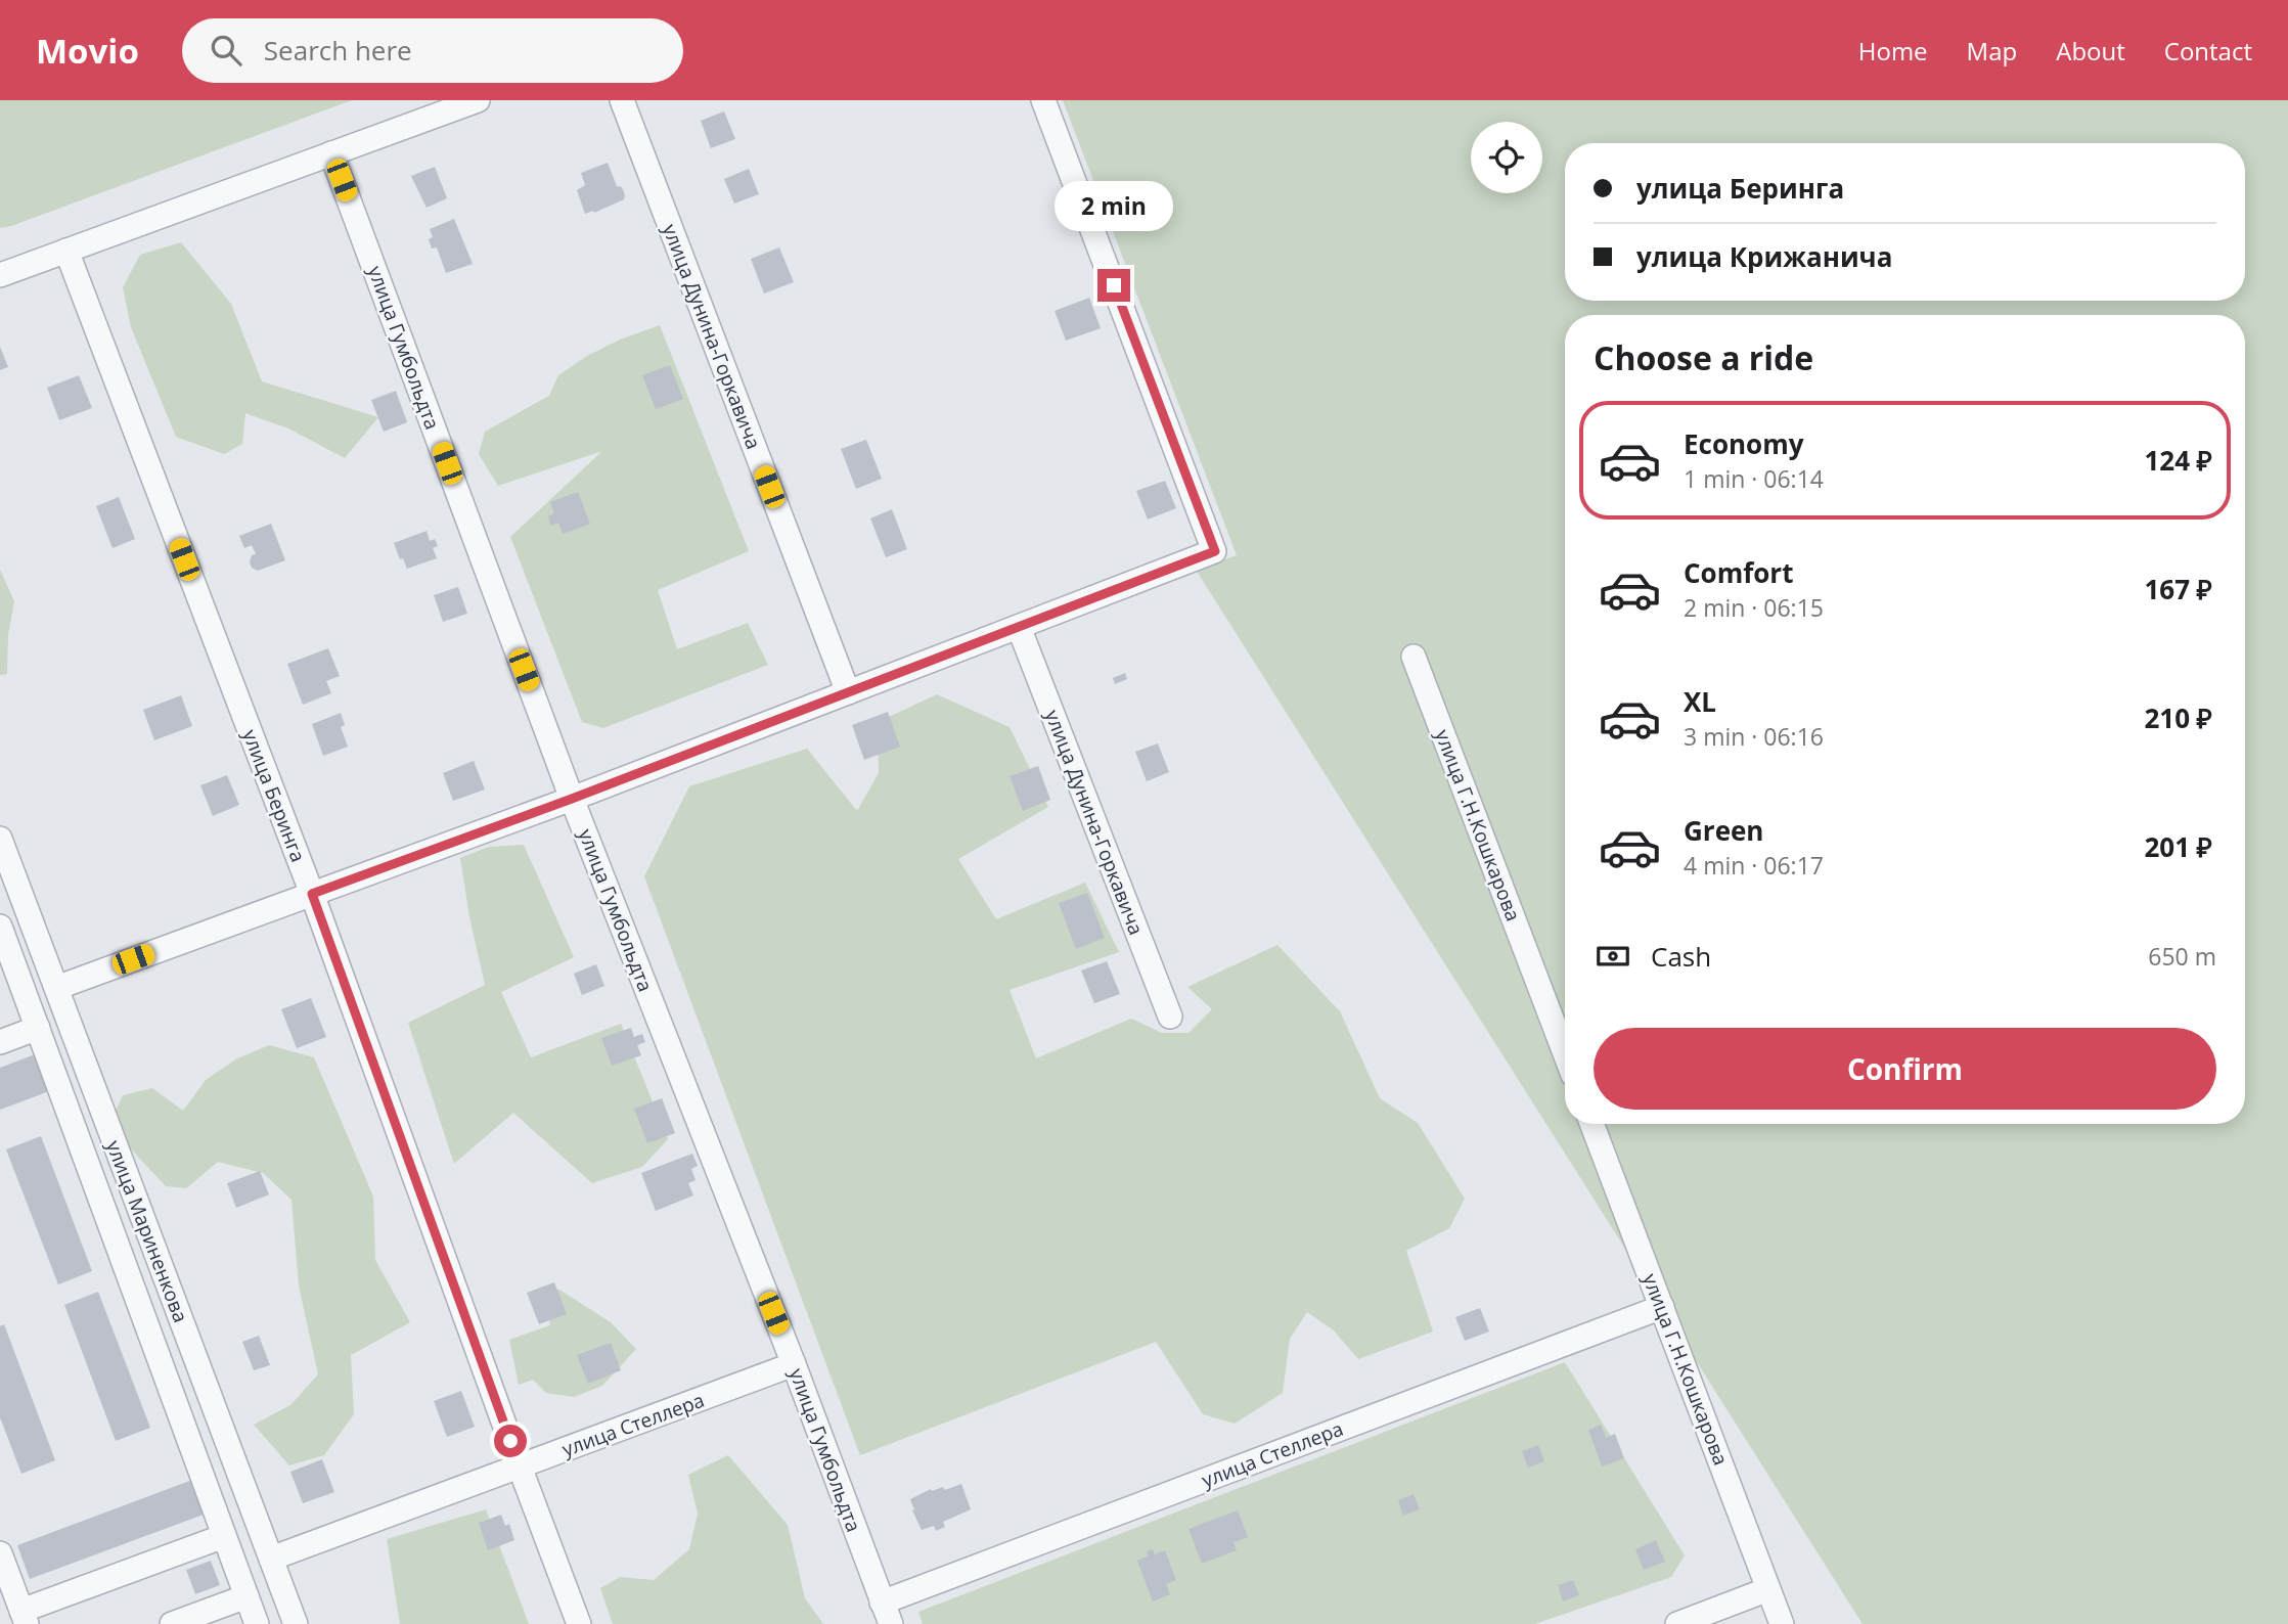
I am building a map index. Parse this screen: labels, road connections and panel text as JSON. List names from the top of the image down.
{
  "streets": {
    "street": [
      "улица Дунина-Горкавича",
      "улица Гумбольдта",
      "улица Беринга",
      "улица Г.Н.Кошкарова",
      "улица Мариненкова",
      "улица Стеллера"
    ]
  },
  "crossings": [
    ["улица Гумбольдта", "улица Стеллера"],
    ["улица Беринга", "улица Стеллера"],
    ["улица Г.Н.Кошкарова", "улица Стеллера"],
    ["улица Мариненкова", "улица Стеллера"]
  ],
  "page": {
    "header": "Movio",
    "search": "Search here",
    "nav": [
      "Home",
      "Map",
      "About",
      "Contact"
    ],
    "banner": ["улица Беринга", "улица Крижанича"],
    "bubble": "2 min",
    "heading": "Choose a ride",
    "list": [
      {
        "name": "Economy",
        "note": "1 min · 06:14",
        "value": "124 ₽"
      },
      {
        "name": "Comfort",
        "note": "2 min · 06:15",
        "value": "167 ₽"
      },
      {
        "name": "XL",
        "note": "3 min · 06:16",
        "value": "210 ₽"
      },
      {
        "name": "Green",
        "note": "4 min · 06:17",
        "value": "201 ₽"
      }
    ],
    "pay": ["Cash", "650 m"],
    "buttons": "Confirm"
  }
}
